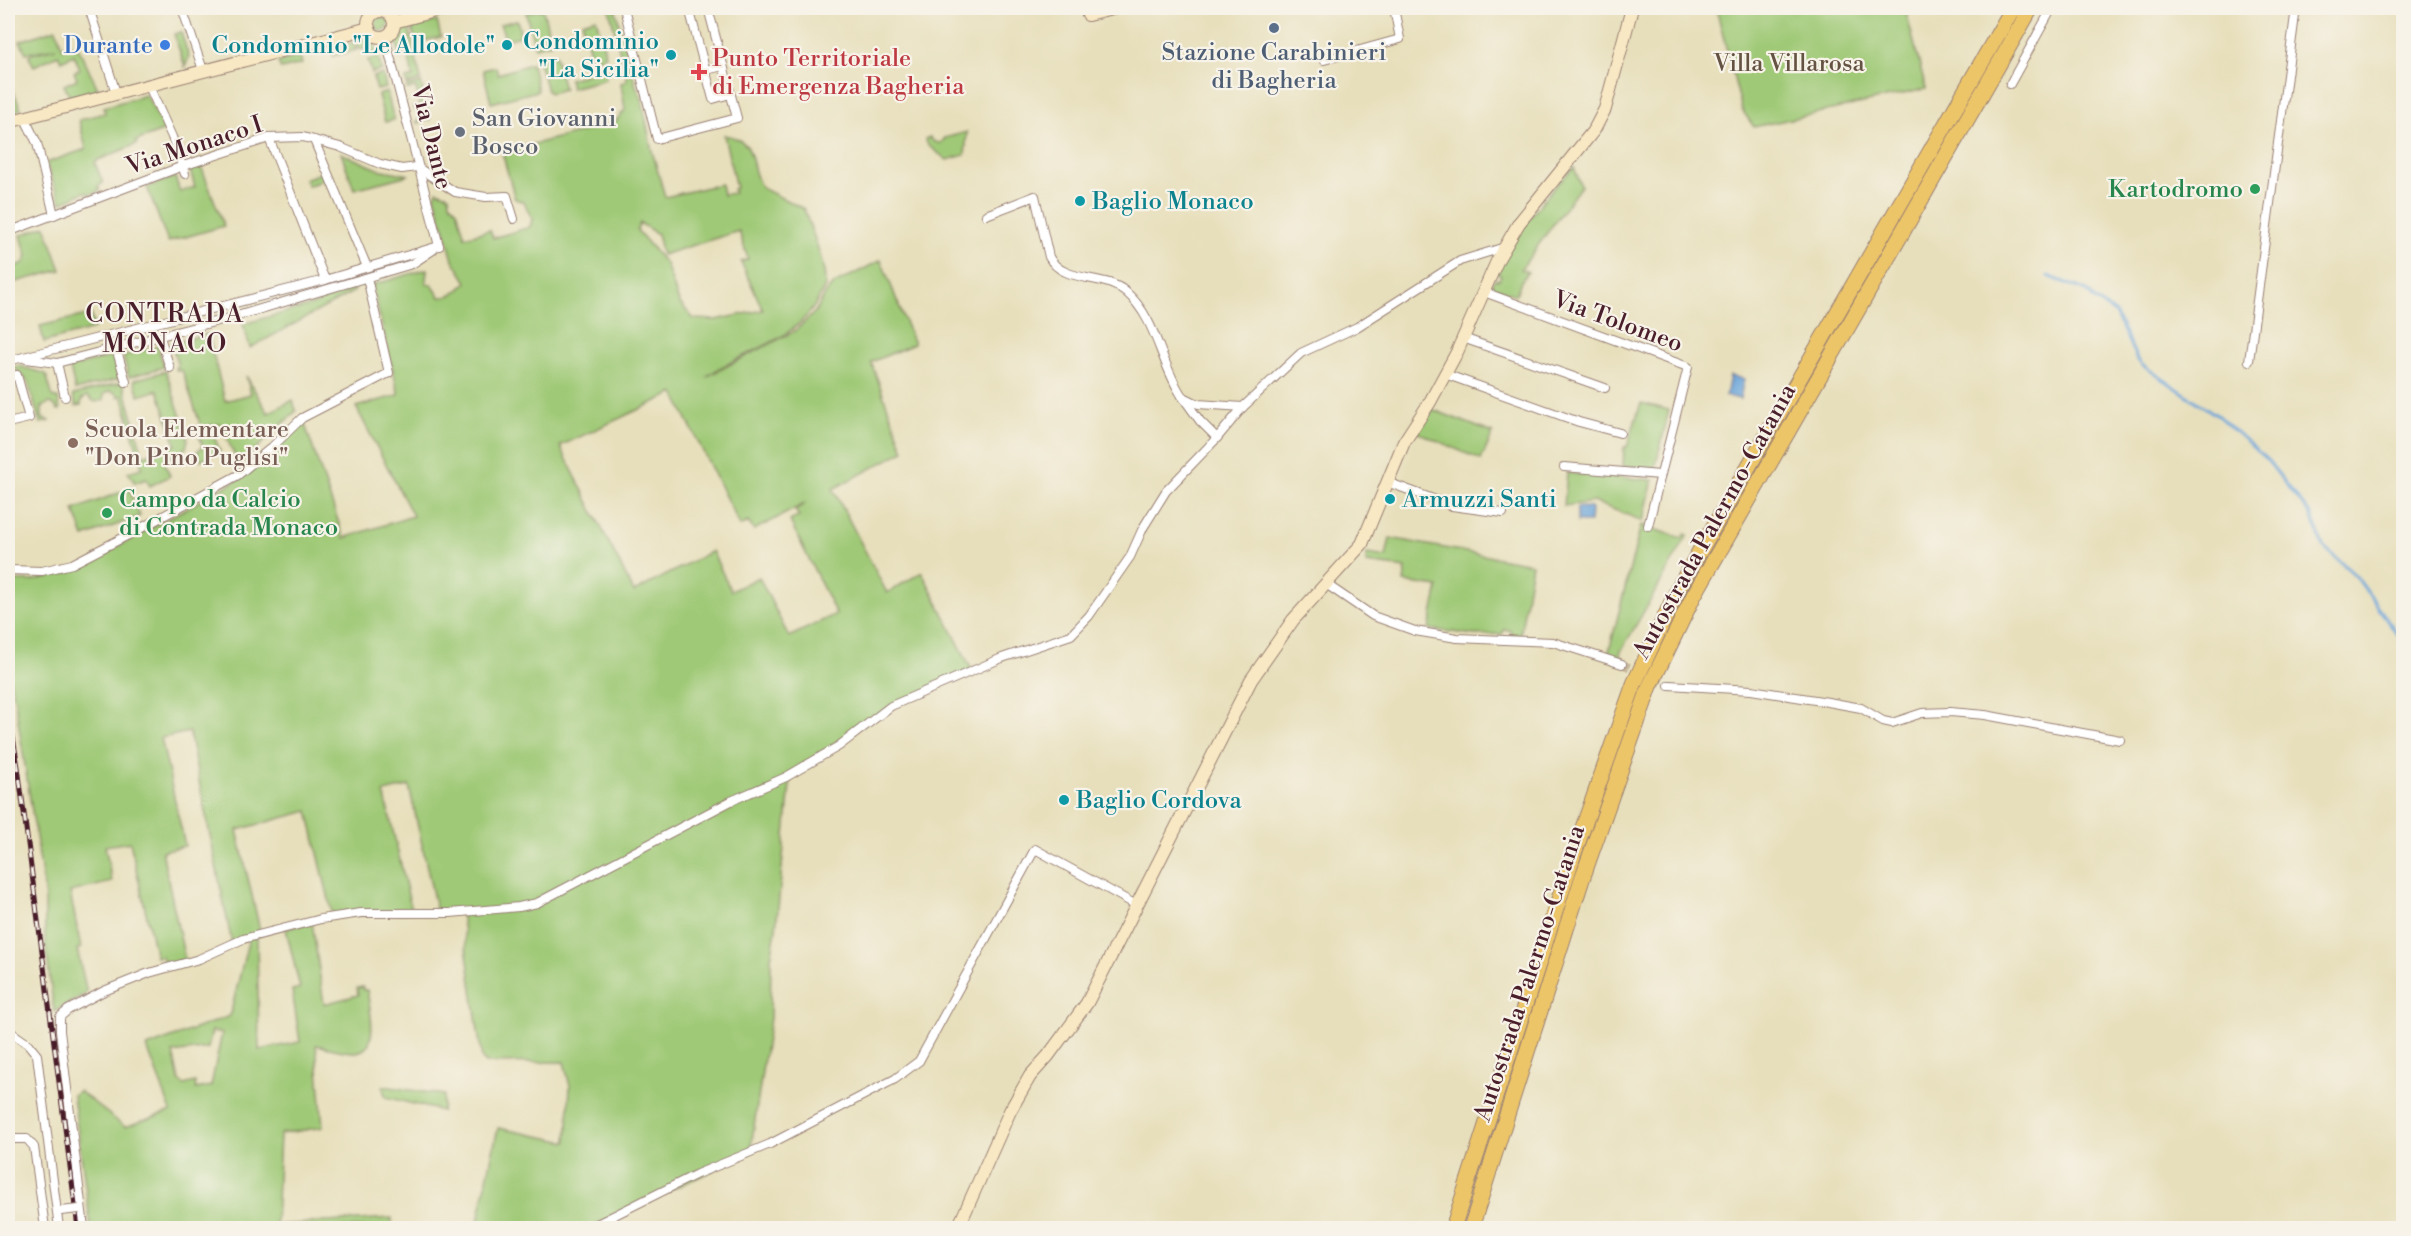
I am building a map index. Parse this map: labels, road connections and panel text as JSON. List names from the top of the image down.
{
  "streets": {
    "highway": ["Autostrada Palermo-Catania"],
    "street": ["Via Dante", "Via Monaco I", "Via Tolomeo"]
  },
  "crossings": [
    ["Via Dante", "Via Monaco I"]
  ],
  "districts": ["CONTRADA MONACO"],
  "parks": ["Villa Villarosa"],
  "places": {
    "other": [
      "Stazione Carabinieri di Bagheria",
      "Durante",
      "Condominio \"Le Allodole\"",
      "Condominio \"La Sicilia\"",
      "San Giovanni Bosco",
      "Kartodromo",
      "Baglio Monaco",
      "Scuola Elementare \"Don Pino Puglisi\"",
      "Armuzzi Santi",
      "Campo da Calcio di Contrada Monaco",
      "Baglio Cordova"
    ],
    "health": ["Punto Territoriale di Emergenza Bagheria"]
  }
}
